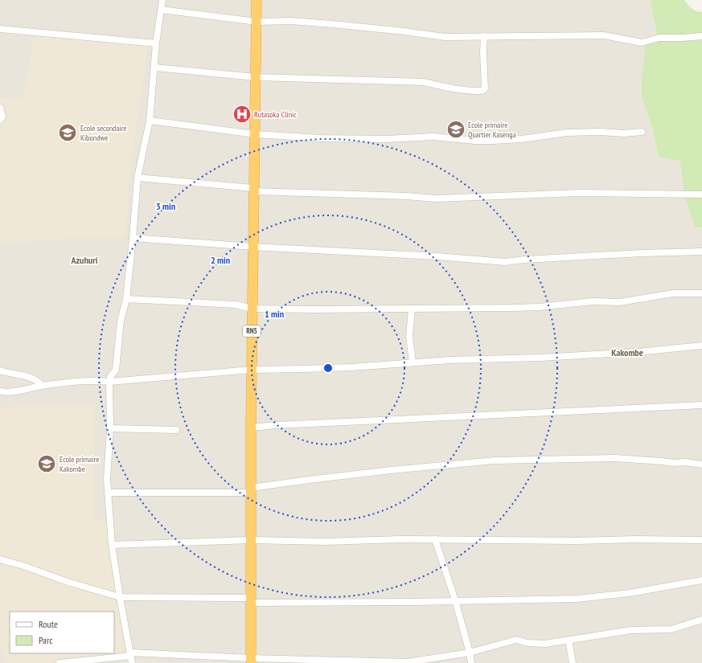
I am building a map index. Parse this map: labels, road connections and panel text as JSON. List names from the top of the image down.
{
  "streets": {
    "highway": ["RN5"]
  },
  "districts": ["Azuhuri", "Kakombe"],
  "places": {
    "hospital": ["Rutasoka Clinic"],
    "school or university": ["Ecole primaire Quartier Kasenga", "Ecole secondaire Kibondwe", "Ecole primaire Kakombe"]
  },
  "legend": ["Route", "Parc"],
  "rings": ["3 min", "2 min", "1 min"]
}
